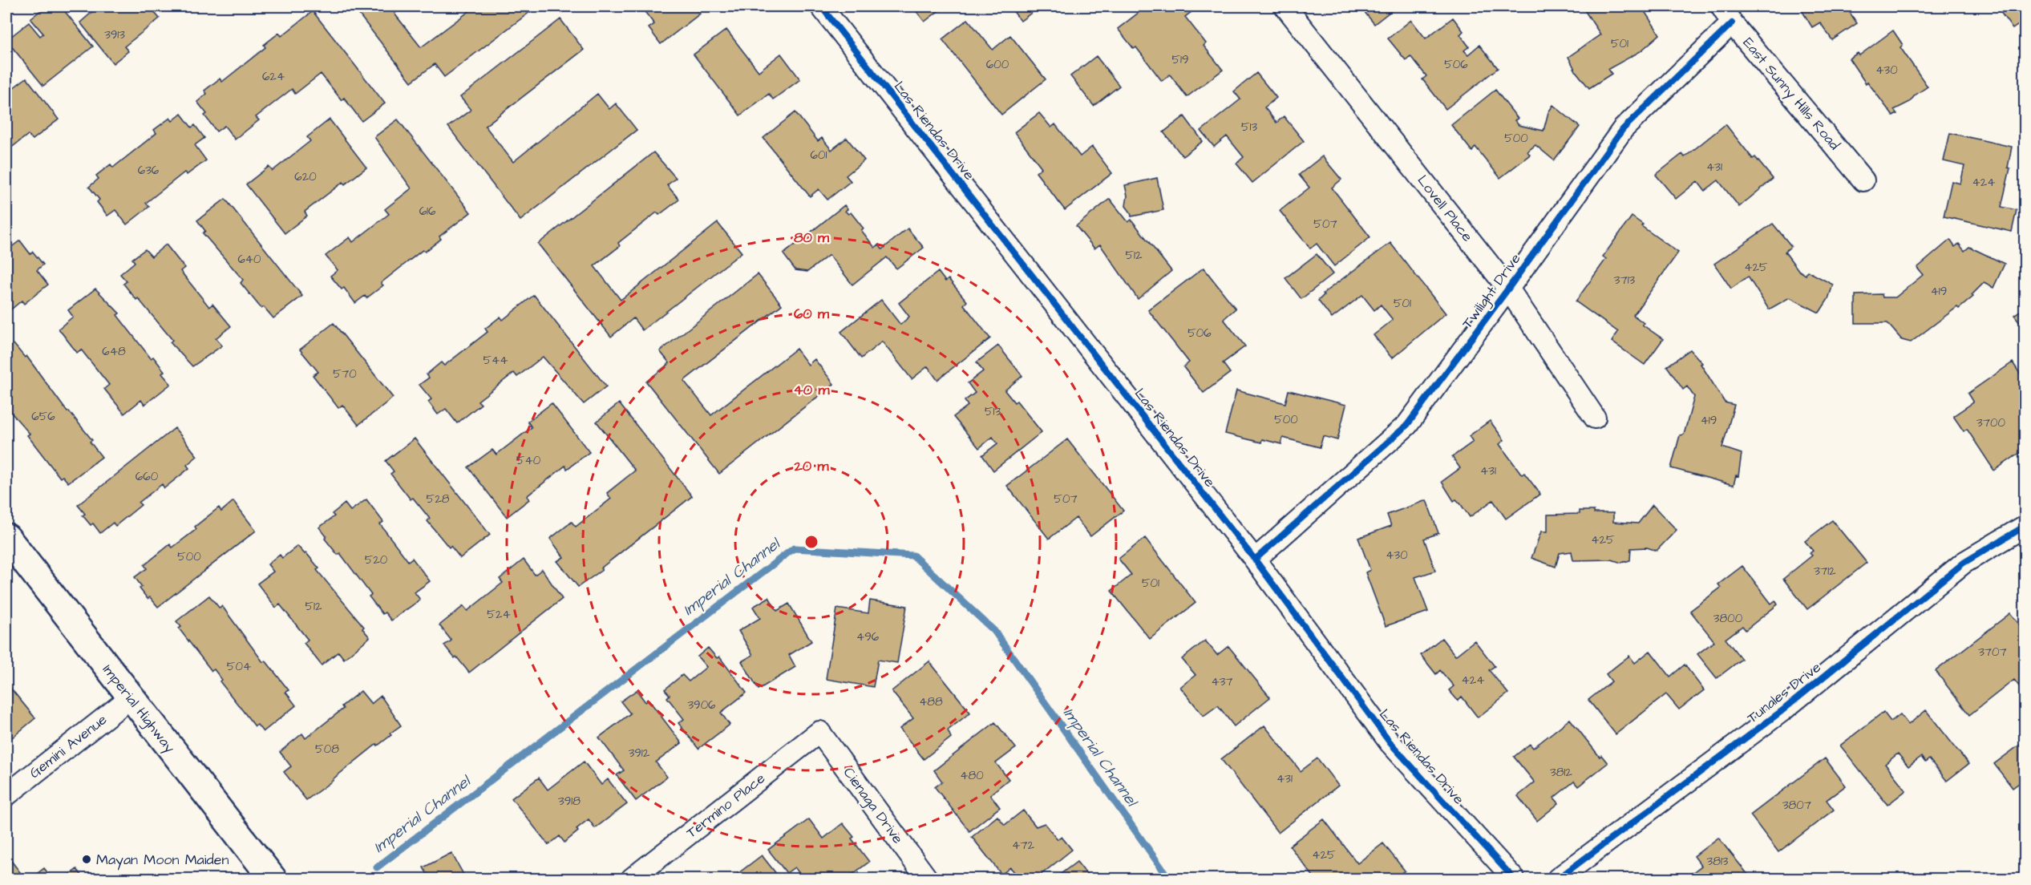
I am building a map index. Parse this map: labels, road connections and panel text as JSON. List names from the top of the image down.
{
  "streets": {
    "main road": ["Imperial Highway"],
    "street": [
      "East Sunny Hills Road",
      "Las Riendas Drive",
      "Lovell Place",
      "Twilight Drive",
      "Tunales Drive",
      "Gemini Avenue",
      "Termino Place",
      "Cienaga Drive"
    ]
  },
  "crossings": [
    ["East Sunny Hills Road", "Twilight Drive"],
    ["Las Riendas Drive", "Twilight Drive"],
    ["Lovell Place", "Twilight Drive"],
    ["Imperial Highway", "Gemini Avenue"],
    ["Termino Place", "Cienaga Drive"]
  ],
  "water": ["Imperial Channel"],
  "places": ["Mayan Moon Maiden"],
  "house_numbers": [
    "3913",
    "501",
    "519",
    "600",
    "506",
    "430",
    "624",
    "513",
    "500",
    "601",
    "431",
    "636",
    "620",
    "424",
    "616",
    "507",
    "512",
    "640",
    "425",
    "3713",
    "419",
    "501",
    "506",
    "648",
    "544",
    "570",
    "513",
    "656",
    "500",
    "419",
    "3700",
    "540",
    "431",
    "660",
    "528",
    "507",
    "425",
    "430",
    "500",
    "520",
    "3712",
    "501",
    "512",
    "524",
    "3800",
    "496",
    "3707",
    "504",
    "424",
    "437",
    "488",
    "3906",
    "508",
    "3912",
    "3812",
    "480",
    "431",
    "3918",
    "3807",
    "472",
    "425",
    "3813"
  ],
  "rings": [
    "80 m",
    "60 m",
    "40 m",
    "20 m"
  ]
}
